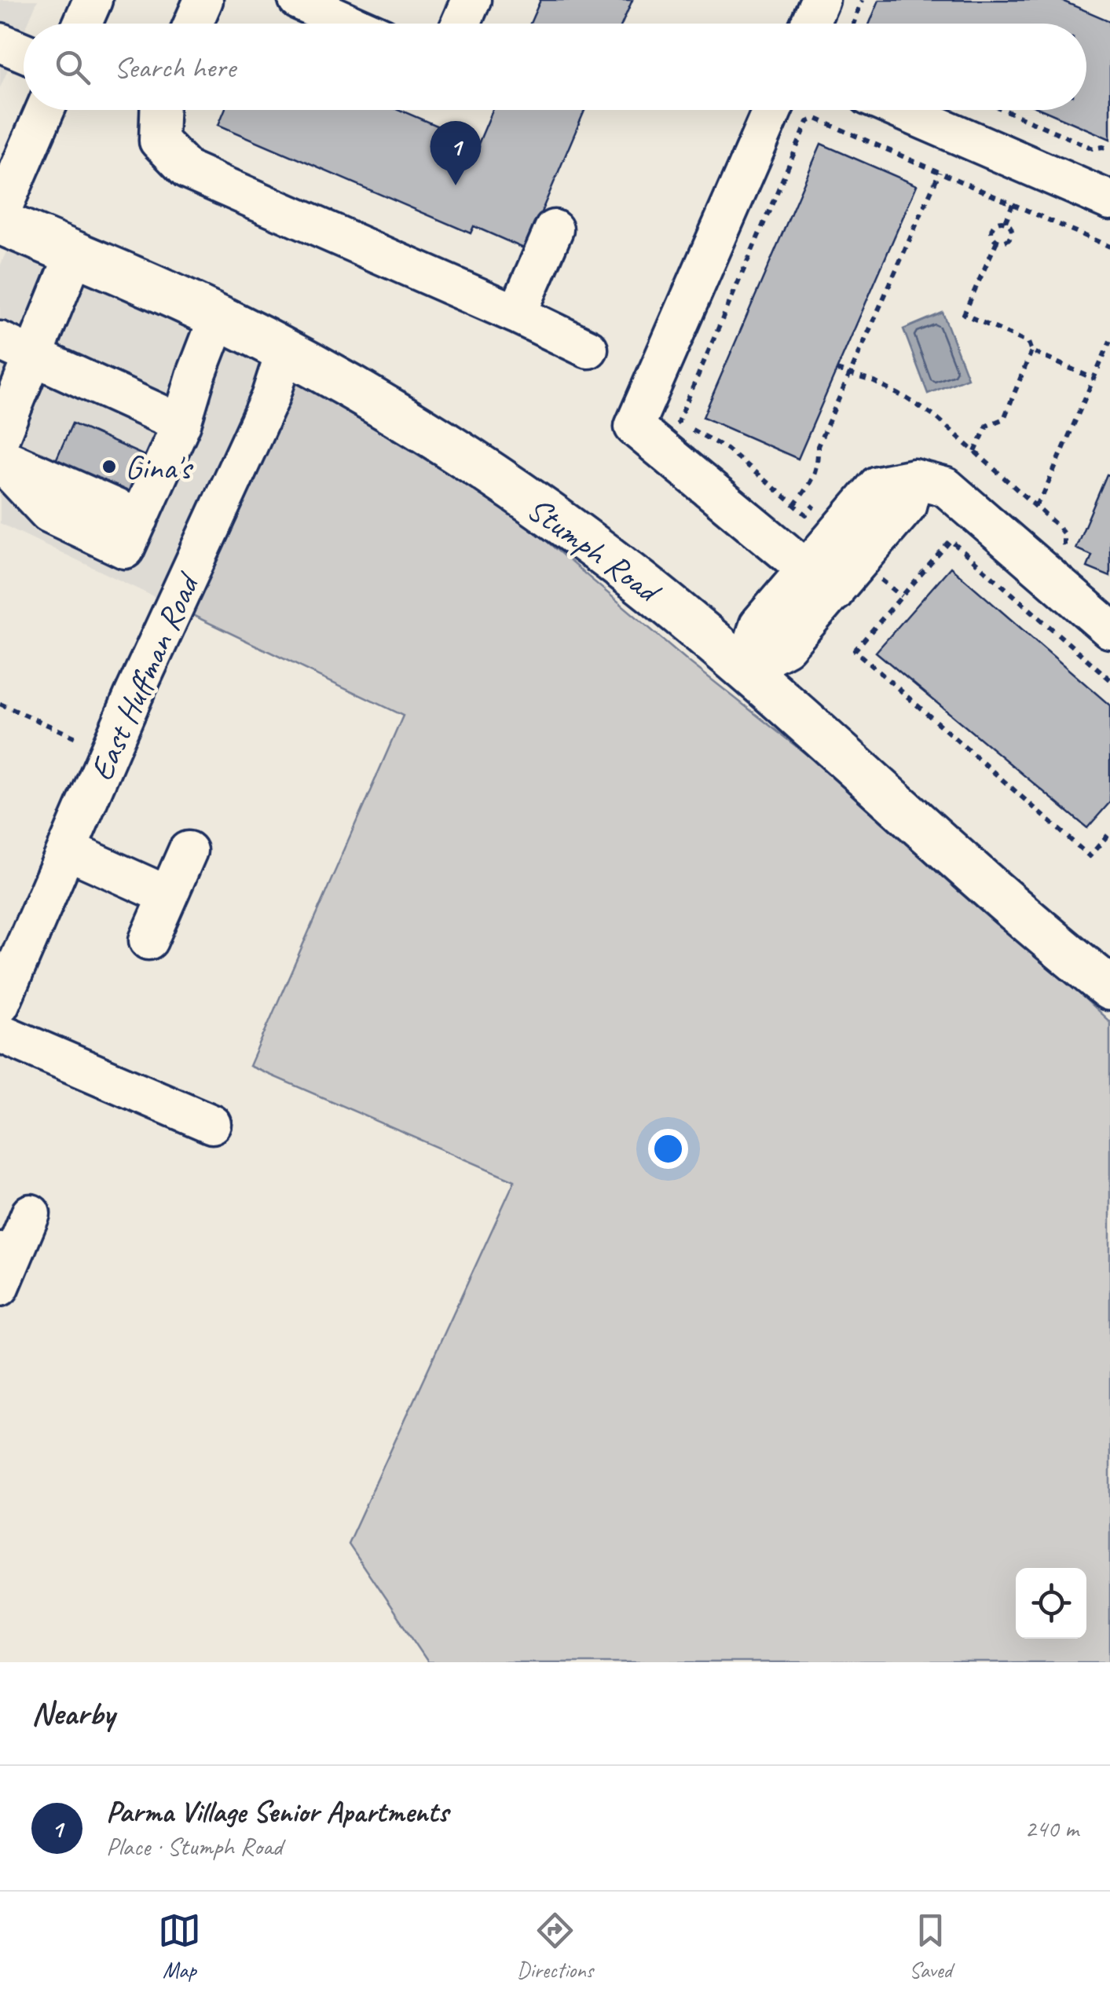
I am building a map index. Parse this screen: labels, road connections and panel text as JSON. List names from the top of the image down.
{
  "streets": {
    "main road": ["Stumph Road"],
    "street": ["East Huffman Road"]
  },
  "crossings": [
    ["Stumph Road", "East Huffman Road"]
  ],
  "places": ["Gina's"],
  "page": {
    "search": "Search here",
    "pins": "1",
    "heading": "Nearby",
    "list": [
      {
        "mark": "1",
        "name": "Parma Village Senior Apartments",
        "note": "Place · Stumph Road",
        "value": "240 m"
      }
    ],
    "nav": ["Map", "Directions", "Saved"]
  }
}
